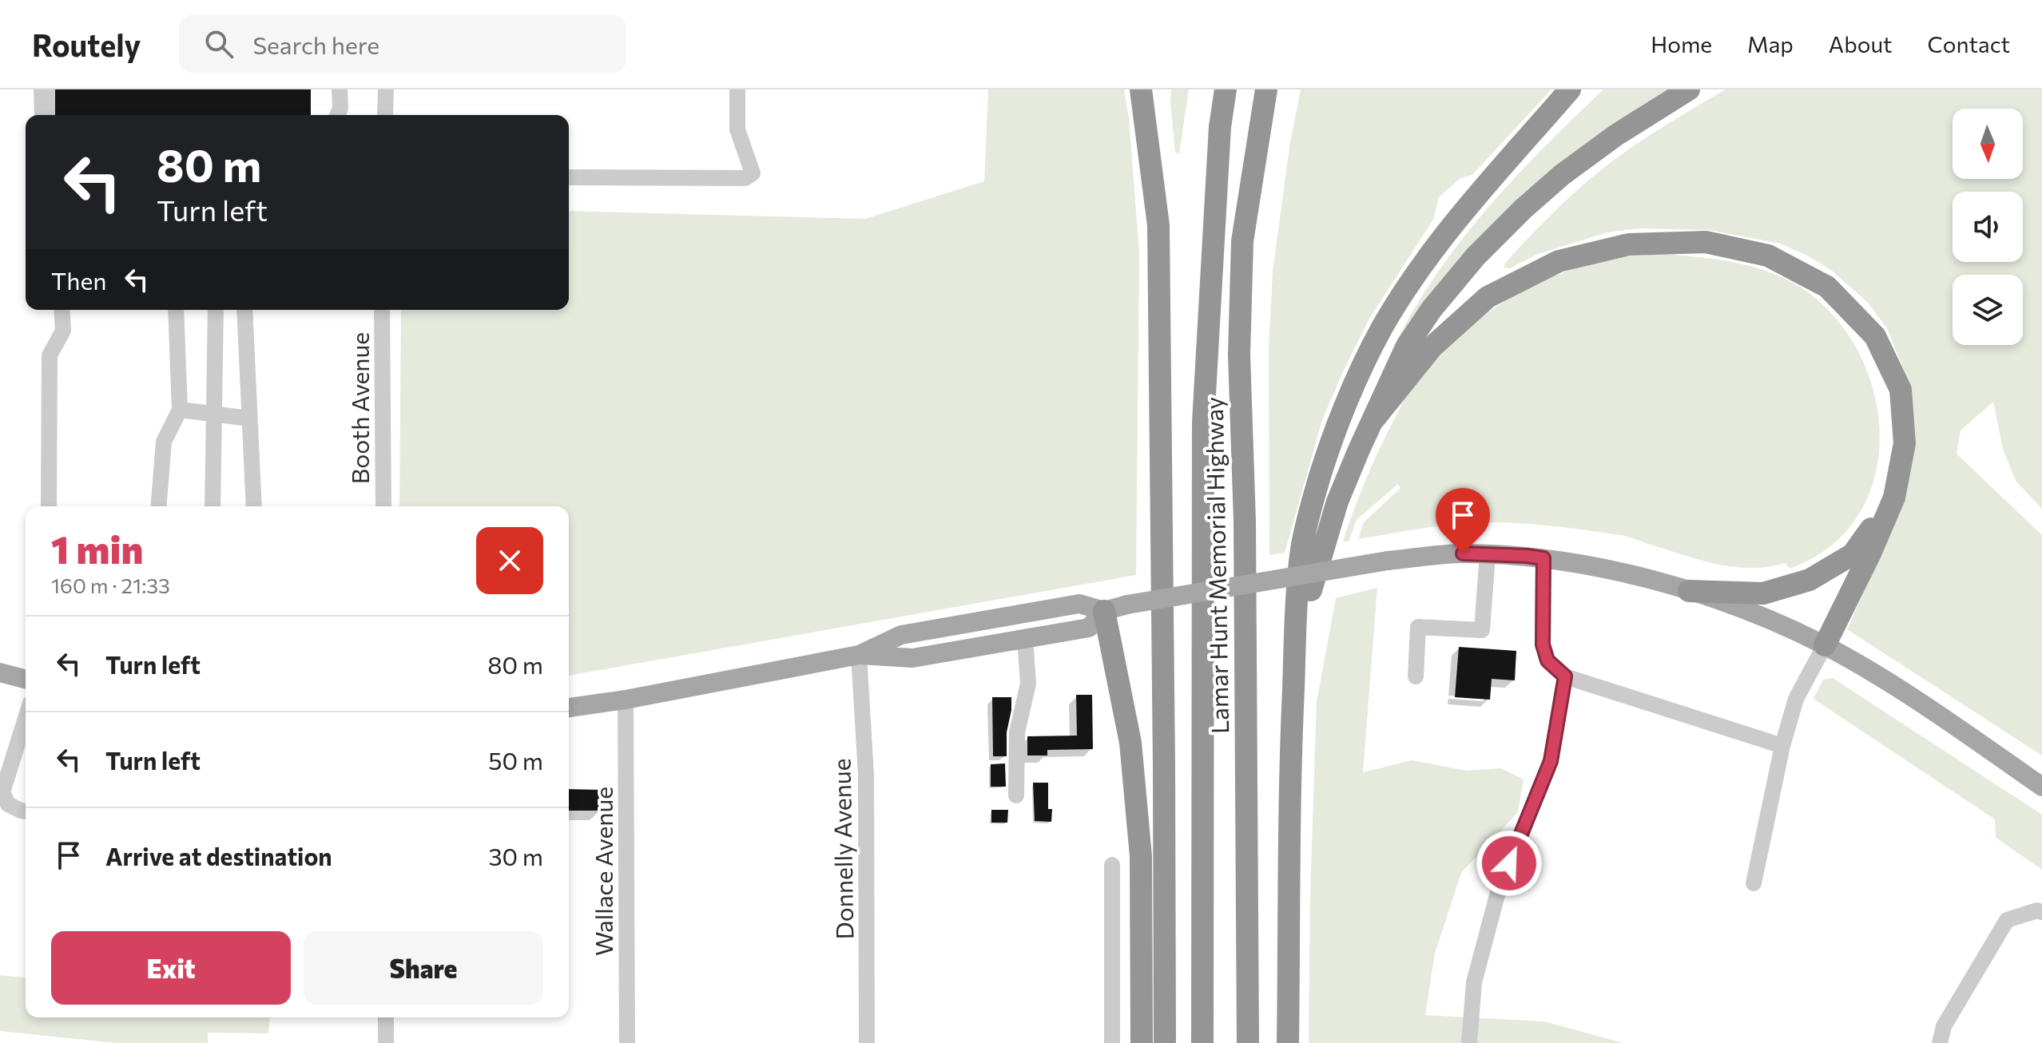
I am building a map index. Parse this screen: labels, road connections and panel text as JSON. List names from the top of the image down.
{
  "streets": {
    "highway": ["Lamar Hunt Memorial Highway"],
    "street": ["Booth Avenue", "Donnelly Avenue", "Wallace Avenue"]
  },
  "north": "bottom",
  "page": {
    "header": "Routely",
    "search": "Search here",
    "nav": [
      "Home",
      "Map",
      "About",
      "Contact"
    ],
    "turn": ["80 m", "Turn left"],
    "then": "Then",
    "heading": ["1 min", "160 m · 21:33"],
    "list": [
      {
        "name": "Turn left",
        "value": "80 m"
      },
      {
        "name": "Turn left",
        "value": "50 m"
      },
      {
        "name": "Arrive at destination",
        "value": "30 m"
      }
    ],
    "buttons": ["Exit", "Share"]
  }
}
